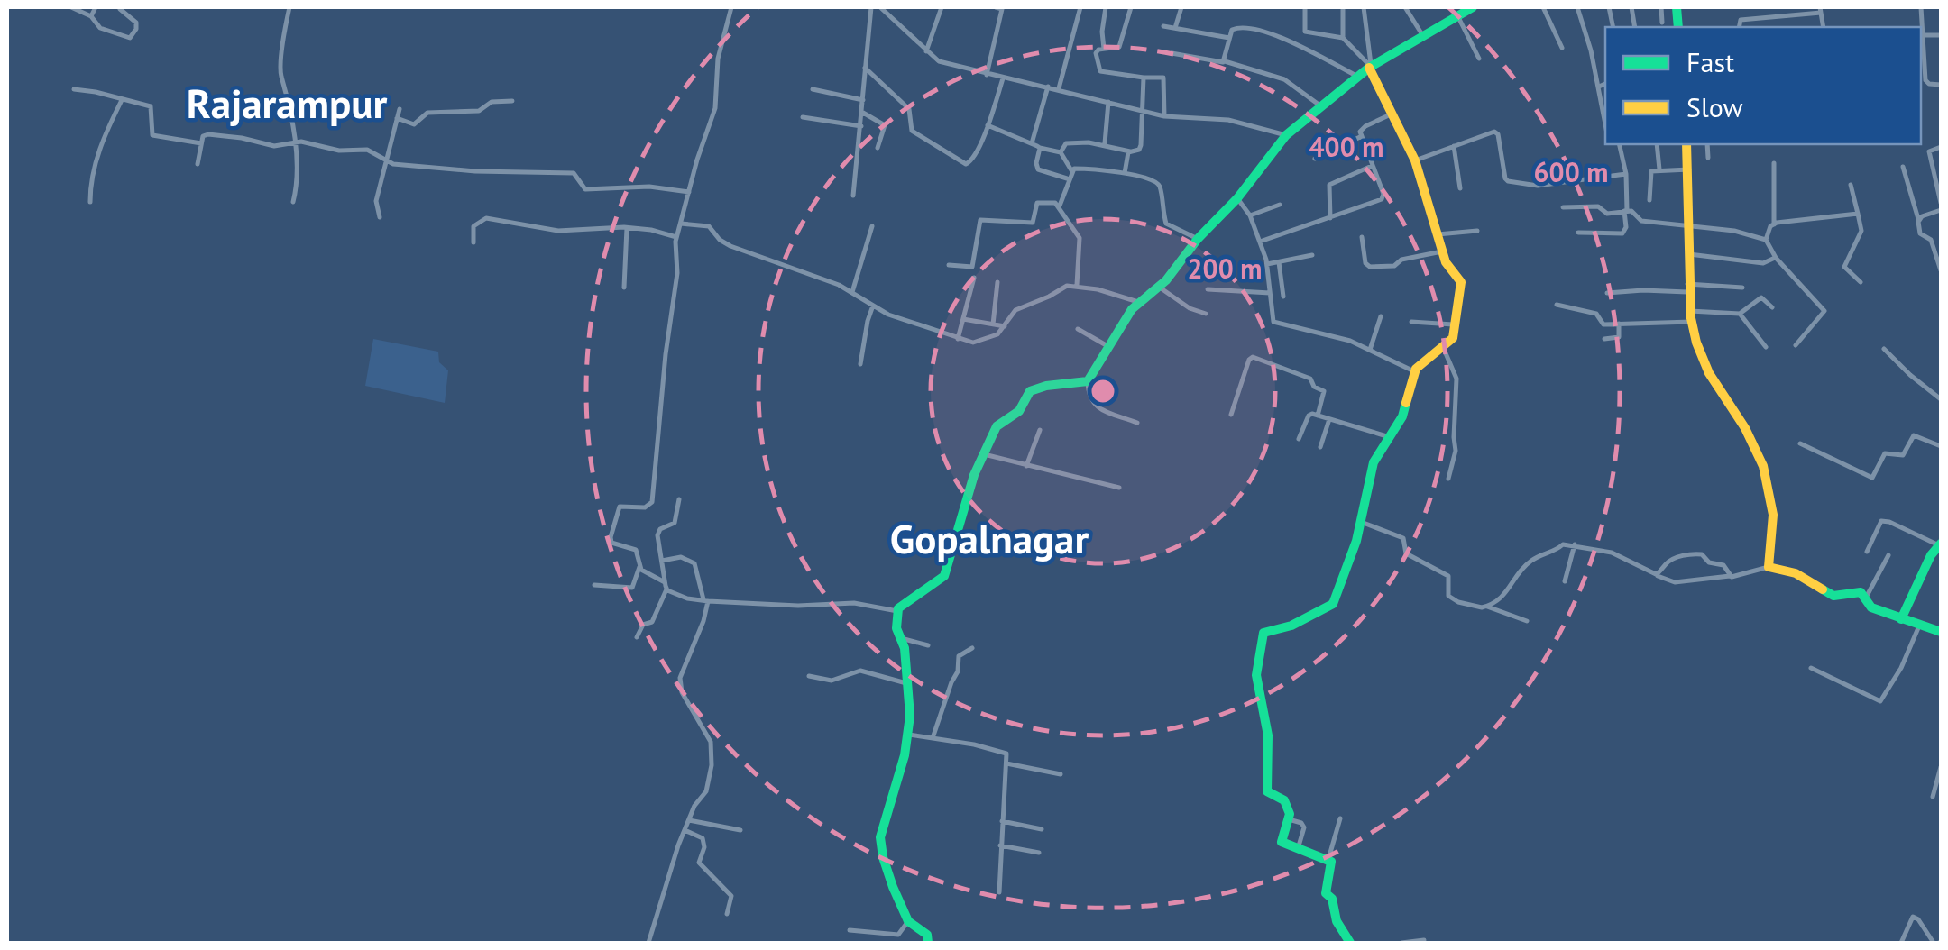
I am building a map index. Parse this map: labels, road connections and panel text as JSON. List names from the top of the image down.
{
  "districts": ["Rajarampur", "Gopalnagar"],
  "legend": ["Fast", "Slow"],
  "rings": ["400 m", "600 m", "200 m"]
}
